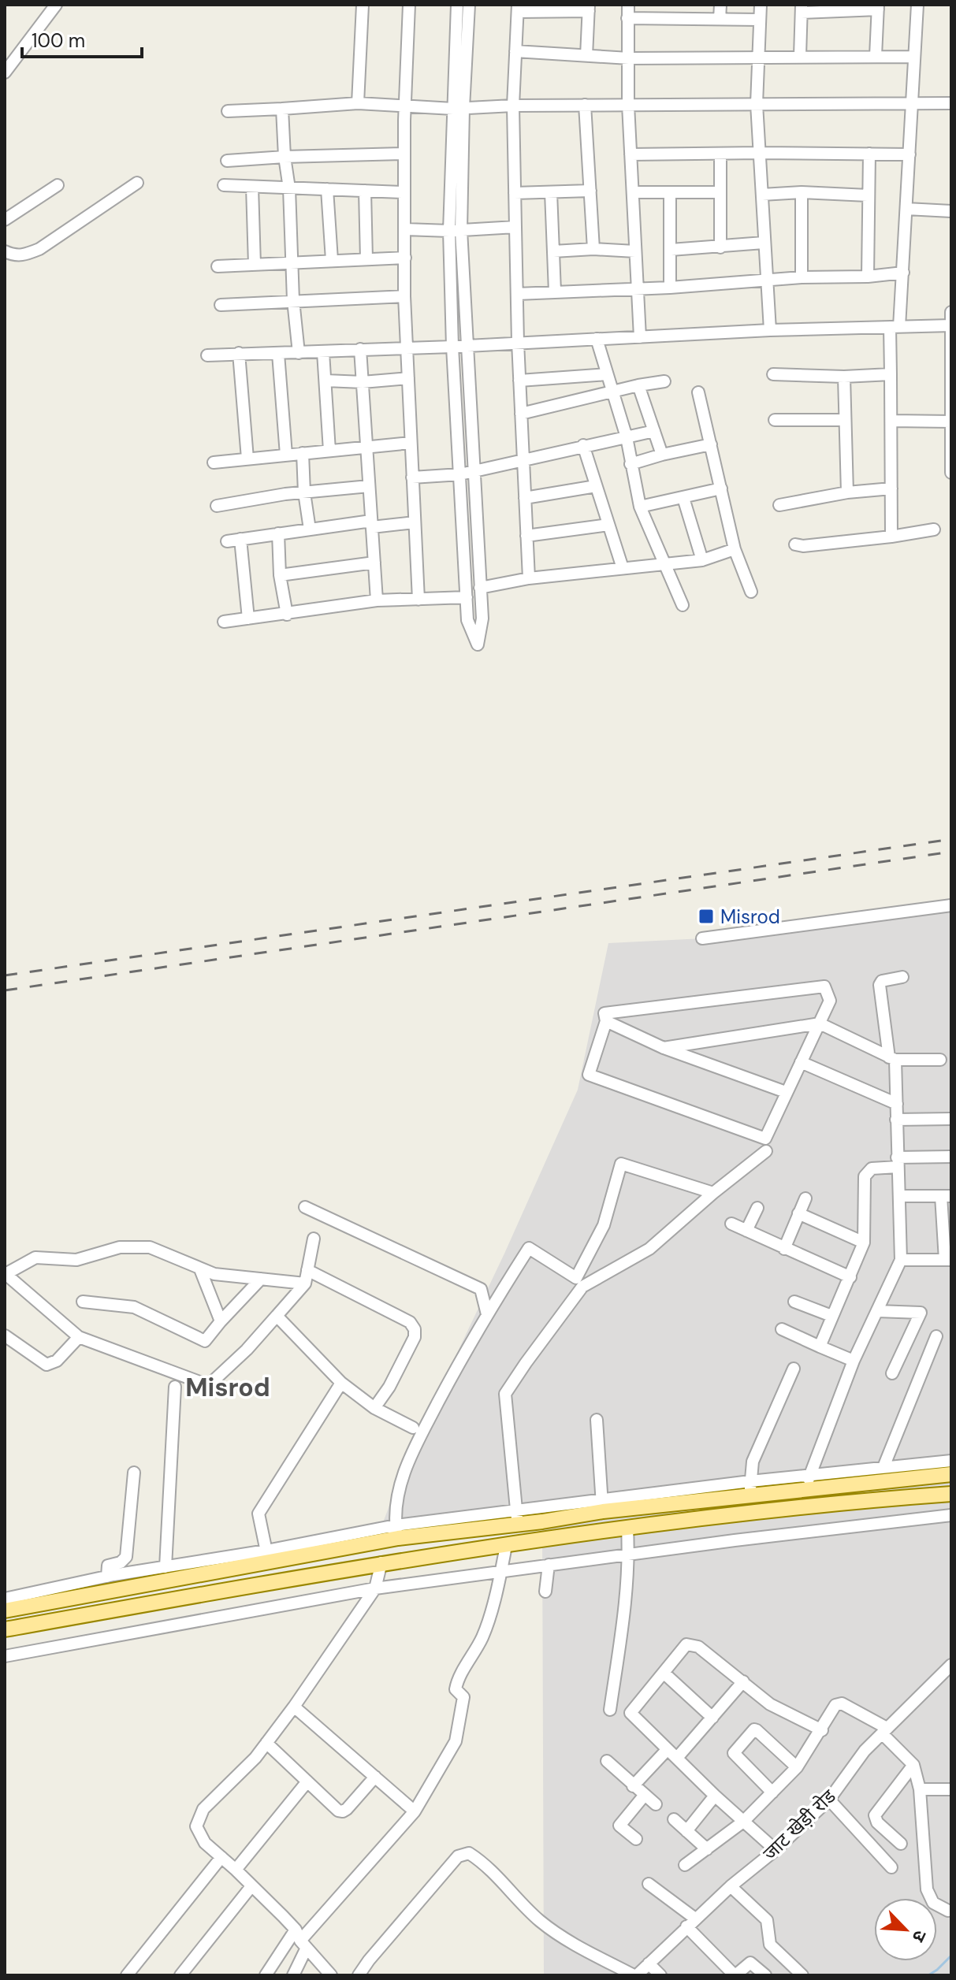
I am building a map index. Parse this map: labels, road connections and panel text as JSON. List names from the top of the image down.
{
  "streets": {
    "street": ["जाट खेड़ी रोड"]
  },
  "districts": ["Misrod"],
  "places": {
    "transit": ["Misrod"]
  },
  "scale_bar": "100 m",
  "north": "bottom right"
}
